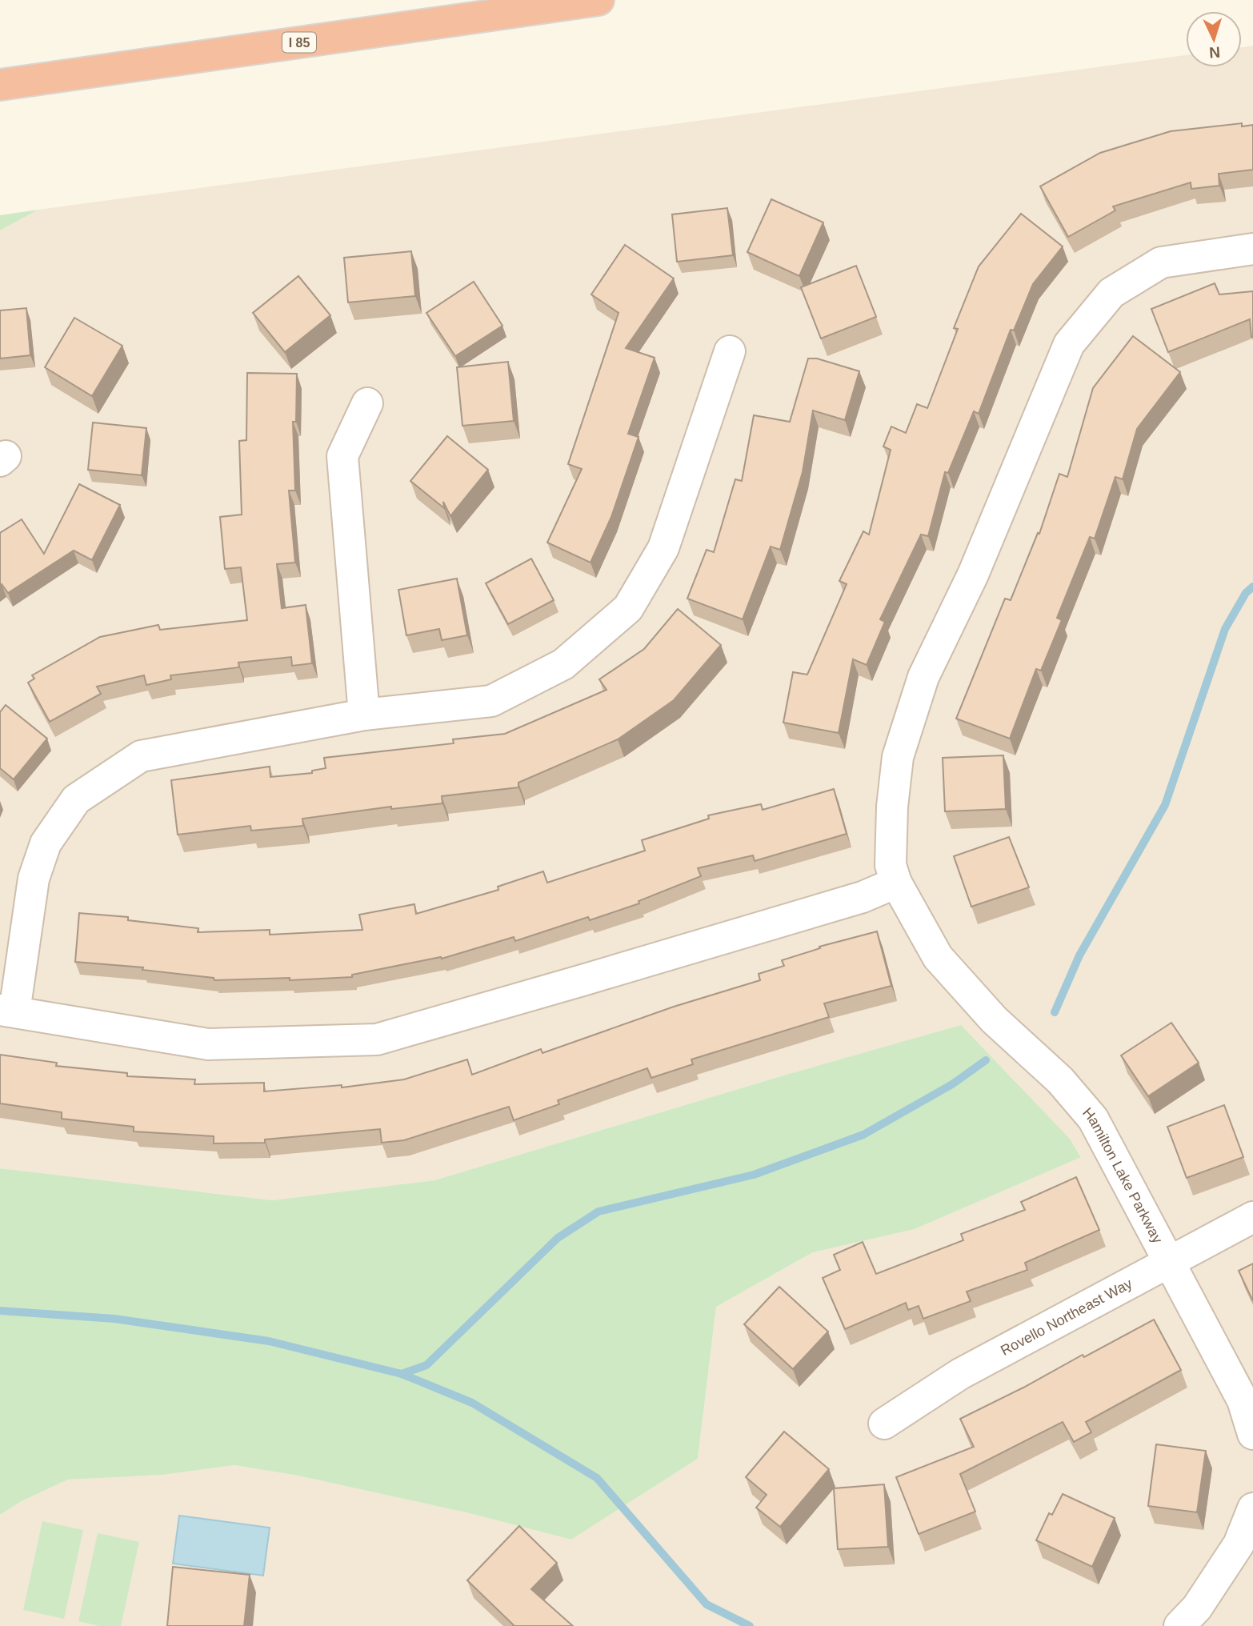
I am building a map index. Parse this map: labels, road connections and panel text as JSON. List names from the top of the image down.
{
  "streets": {
    "highway": ["I 85"],
    "street": ["Hamilton Lake Parkway", "Rovello Northeast Way"]
  },
  "crossings": [
    ["Hamilton Lake Parkway", "Rovello Northeast Way"]
  ],
  "north": "bottom"
}
